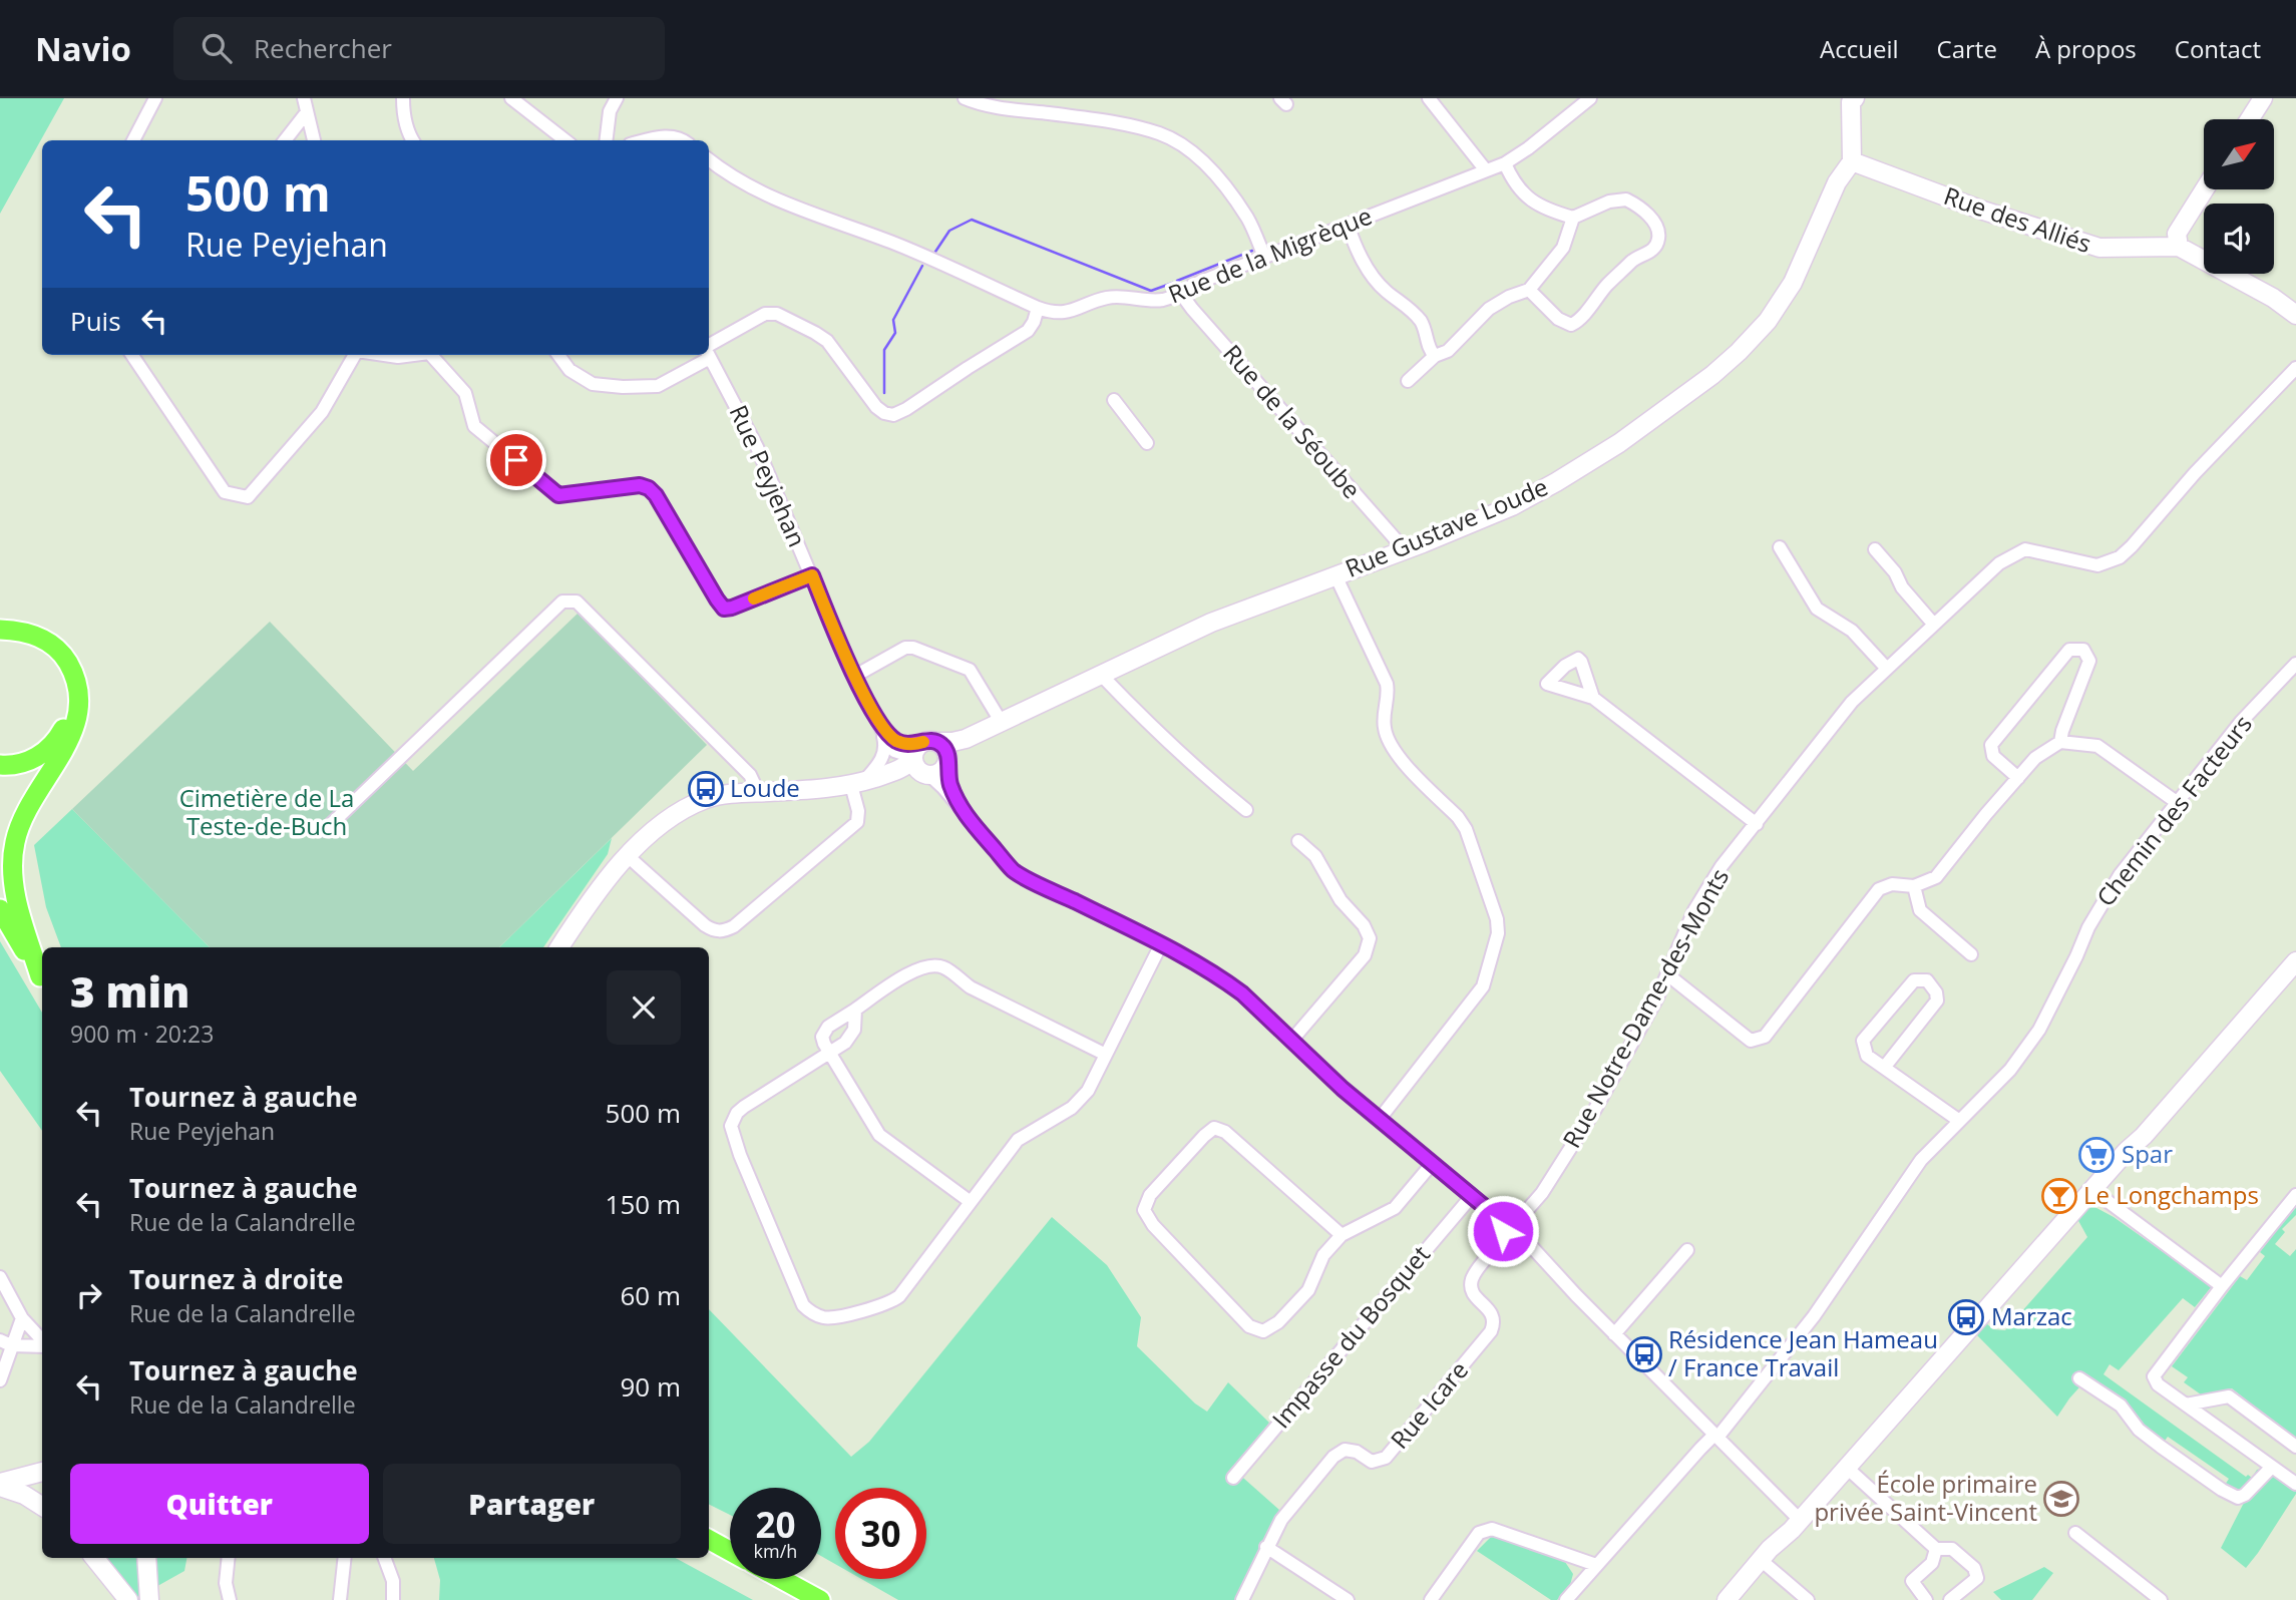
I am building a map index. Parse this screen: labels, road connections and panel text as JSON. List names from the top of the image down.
{
  "streets": {
    "street": [
      "Rue des Alliés",
      "Rue de la Migrèque",
      "Rue de la Séoube",
      "Rue Peyjehan",
      "Rue Gustave Loude",
      "Chemin des Facteurs",
      "Rue Notre-Dame-des-Monts",
      "Impasse du Bosquet",
      "Rue Icare"
    ]
  },
  "crossings": [
    ["Rue des Alliés", "Rue Gustave Loude"],
    ["Rue de la Migrèque", "Rue de la Séoube"],
    ["Rue de la Séoube", "Rue Gustave Loude"],
    ["Rue Peyjehan", "Rue Gustave Loude"],
    ["Rue Notre-Dame-des-Monts", "Rue Icare"]
  ],
  "parks": ["Cimetière de La Teste-de-Buch"],
  "places": {
    "bus stop": ["Loude", "Marzac", "Résidence Jean Hameau / France Travail"],
    "supermarket": ["Spar"],
    "bar": ["Le Longchamps"],
    "school or university": ["École primaire privée Saint-Vincent"]
  },
  "north": "top right",
  "page": {
    "header": "Navio",
    "search": "Rechercher",
    "nav": [
      "Accueil",
      "Carte",
      "À propos",
      "Contact"
    ],
    "turn": ["500 m", "Rue Peyjehan"],
    "then": "Puis",
    "heading": ["3 min", "900 m · 20:23"],
    "list": [
      {
        "name": "Tournez à gauche",
        "note": "Rue Peyjehan",
        "value": "500 m"
      },
      {
        "name": "Tournez à gauche",
        "note": "Rue de la Calandrelle",
        "value": "150 m"
      },
      {
        "name": "Tournez à droite",
        "note": "Rue de la Calandrelle",
        "value": "60 m"
      },
      {
        "name": "Tournez à gauche",
        "note": "Rue de la Calandrelle",
        "value": "90 m"
      }
    ],
    "buttons": ["Quitter", "Partager"],
    "speed": "20 km/h",
    "limit": "30"
  }
}
